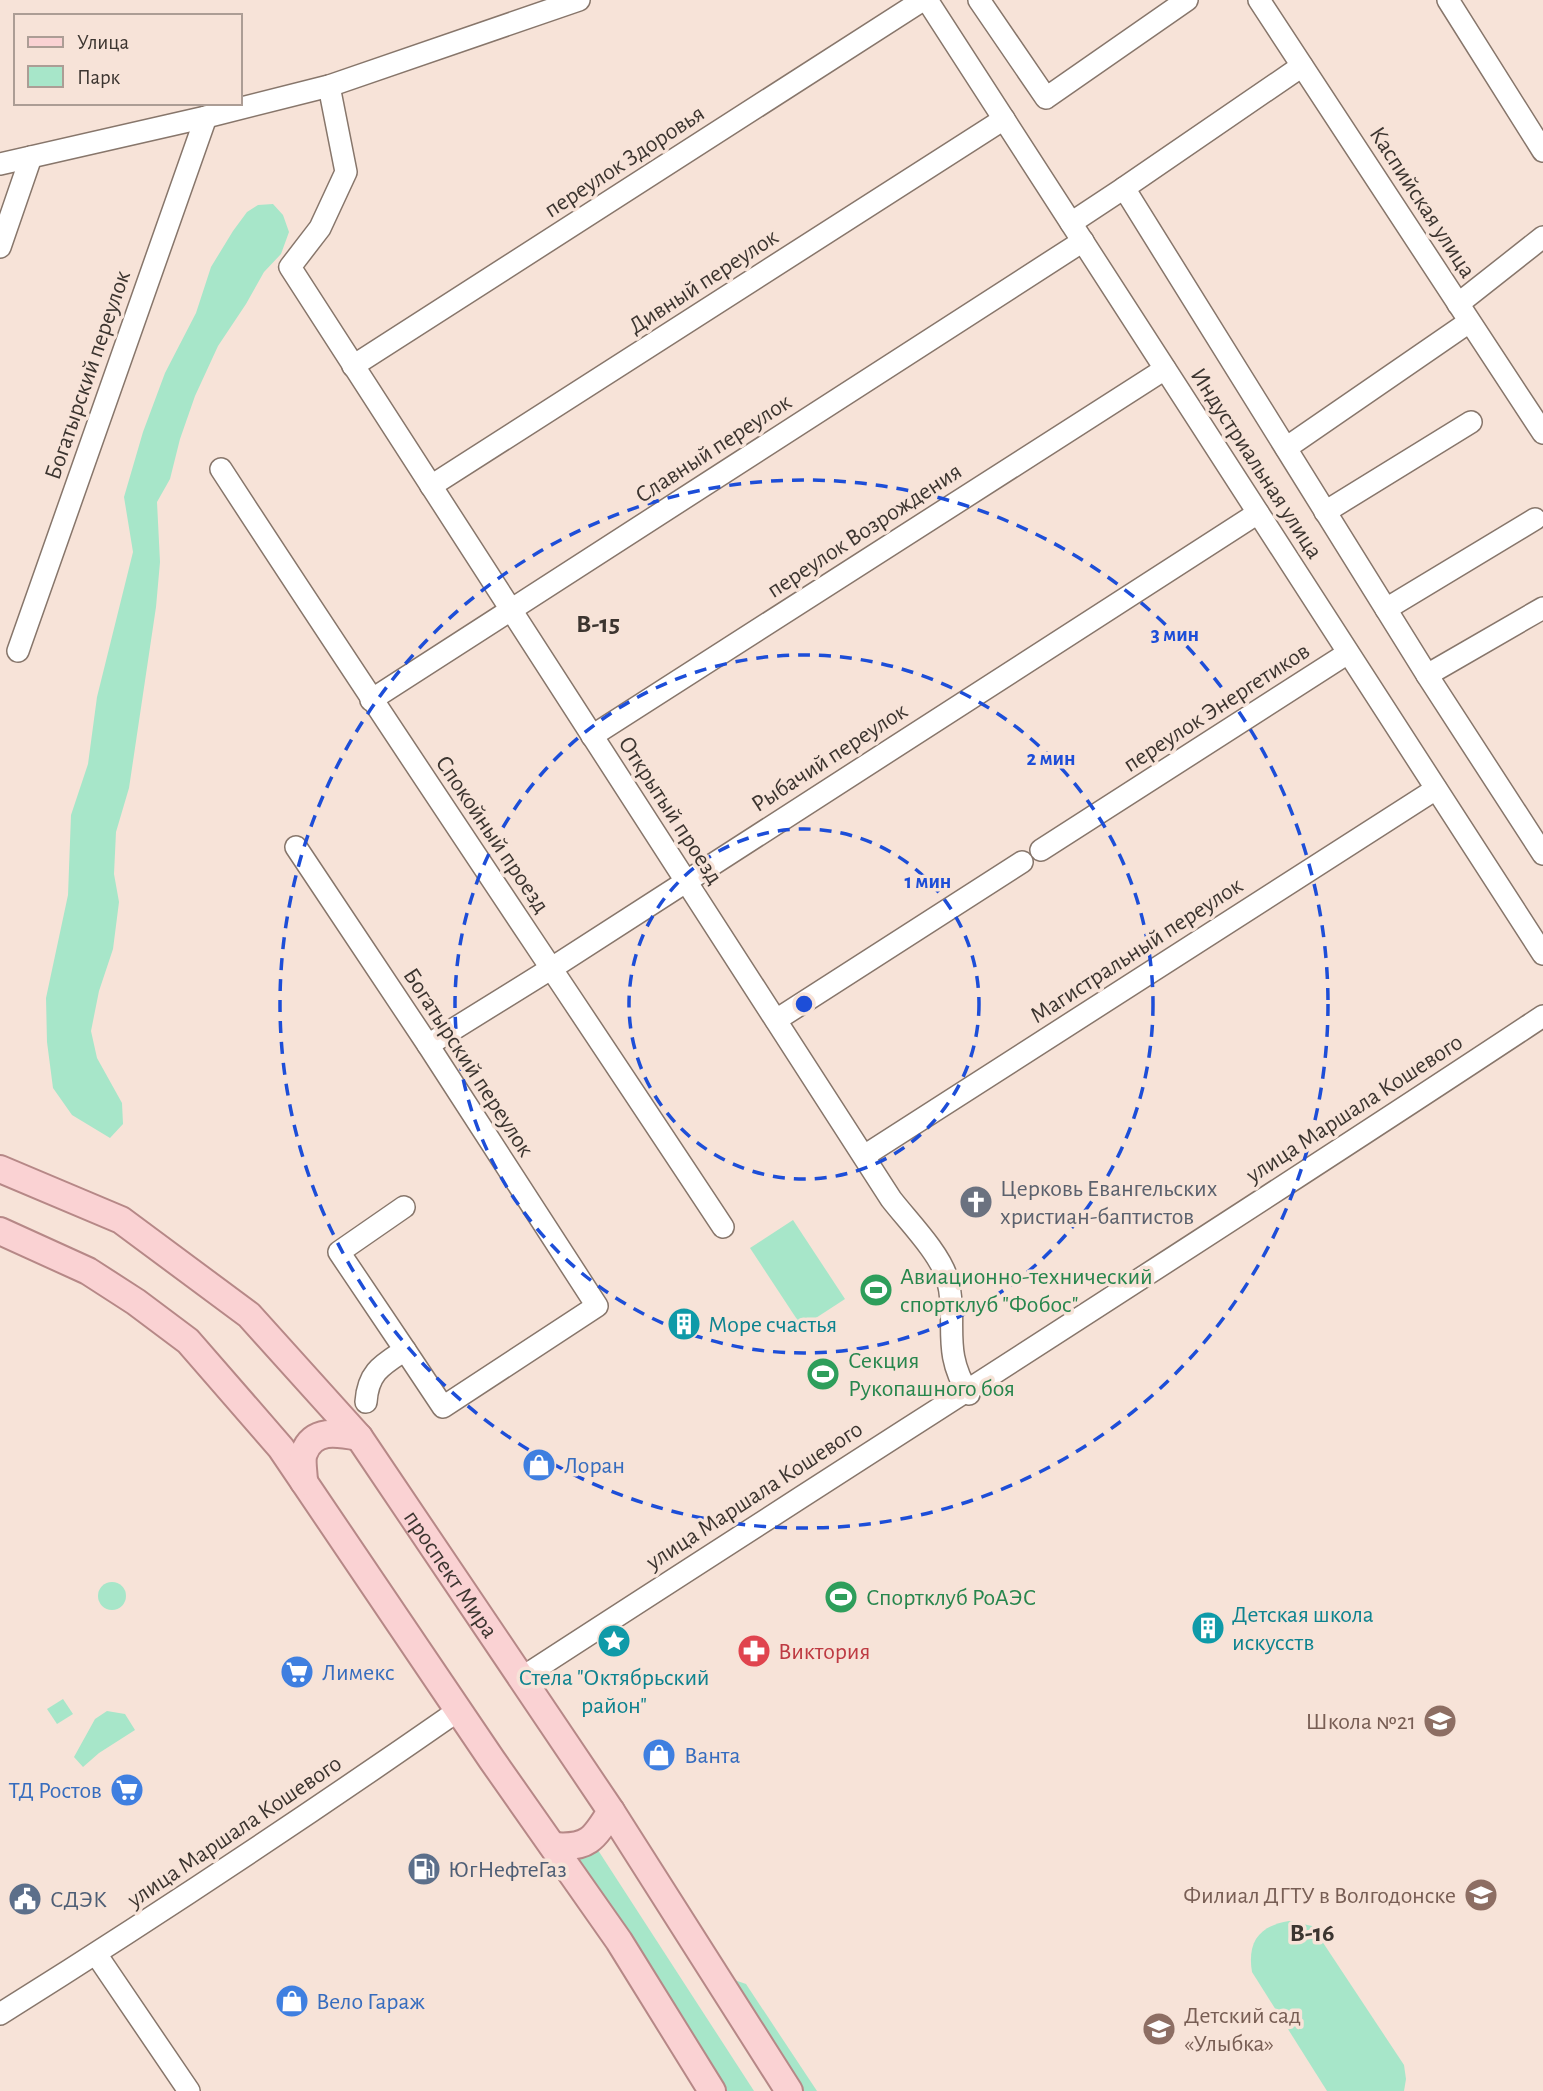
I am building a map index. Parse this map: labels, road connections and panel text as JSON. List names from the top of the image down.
{
  "streets": {
    "main road": ["проспект Мира"],
    "street": [
      "переулок Здоровья",
      "Каспийская улица",
      "Дивный переулок",
      "Богатырский переулок",
      "Славный переулок",
      "Индустриальная улица",
      "переулок Возрождения",
      "переулок Энергетиков",
      "Рыбачий переулок",
      "Открытый проезд",
      "Спокойный проезд",
      "Магистральный переулок",
      "улица Маршала Кошевого"
    ]
  },
  "crossings": [
    ["переулок Здоровья", "Индустриальная улица"],
    ["переулок Здоровья", "Открытый проезд"],
    ["Дивный переулок", "Индустриальная улица"],
    ["Дивный переулок", "Открытый проезд"],
    ["Богатырский переулок", "Рыбачий переулок"],
    ["Славный переулок", "Индустриальная улица"],
    ["Славный переулок", "Открытый проезд"],
    ["Славный переулок", "Спокойный проезд"],
    ["Индустриальная улица", "переулок Возрождения"],
    ["Индустриальная улица", "переулок Энергетиков"],
    ["Индустриальная улица", "Рыбачий переулок"],
    ["Индустриальная улица", "Магистральный переулок"],
    ["переулок Возрождения", "Открытый проезд"],
    ["Рыбачий переулок", "Открытый проезд"],
    ["Рыбачий переулок", "Спокойный проезд"],
    ["Открытый проезд", "Магистральный переулок"],
    ["Открытый проезд", "улица Маршала Кошевого"],
    ["улица Маршала Кошевого", "проспект Мира"]
  ],
  "districts": ["В-15", "В-16"],
  "places": {
    "church": ["Церковь Евангельских христиан-баптистов"],
    "sports": ["Авиационно-технический спортклуб \"Фобос\"", "Секция Рукопашного боя", "Спортклуб РоАЭС"],
    "building": ["Море счастья", "Детская школа искусств"],
    "shop": ["Лоран", "Ванта", "Вело Гараж"],
    "place": ["Стела \"Октябрьский район\""],
    "pharmacy": ["Виктория"],
    "supermarket": ["Лимекс", "ТД Ростов"],
    "school or university": ["Школа №21", "Филиал ДГТУ в Волгодонске", "Детский сад «Улыбка»"],
    "fuel station": ["ЮгНефтеГаз"],
    "public building": ["СДЭК"]
  },
  "legend": ["Улица", "Парк"],
  "rings": ["3 мин", "2 мин", "1 мин"]
}
